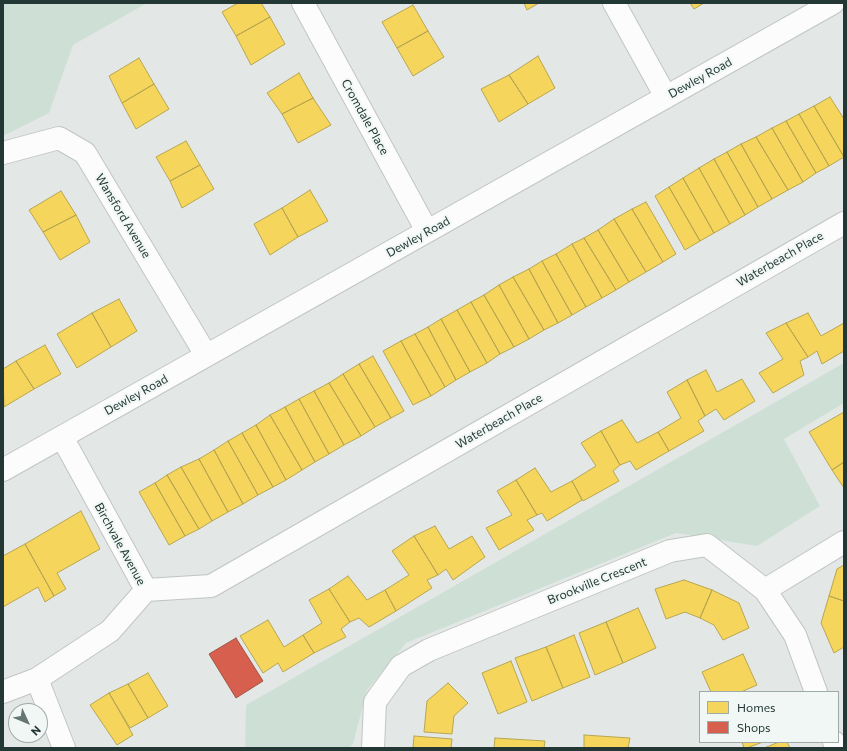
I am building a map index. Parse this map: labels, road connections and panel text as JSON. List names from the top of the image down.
{
  "streets": {
    "street": [
      "Dewley Road",
      "Cromdale Place",
      "Wansford Avenue",
      "Waterbeach Place",
      "Birchvale Avenue",
      "Brookville Crescent"
    ]
  },
  "crossings": [
    ["Dewley Road", "Cromdale Place"],
    ["Dewley Road", "Wansford Avenue"],
    ["Dewley Road", "Birchvale Avenue"],
    ["Waterbeach Place", "Birchvale Avenue"]
  ],
  "legend": ["Homes", "Shops"],
  "north": "bottom right"
}
